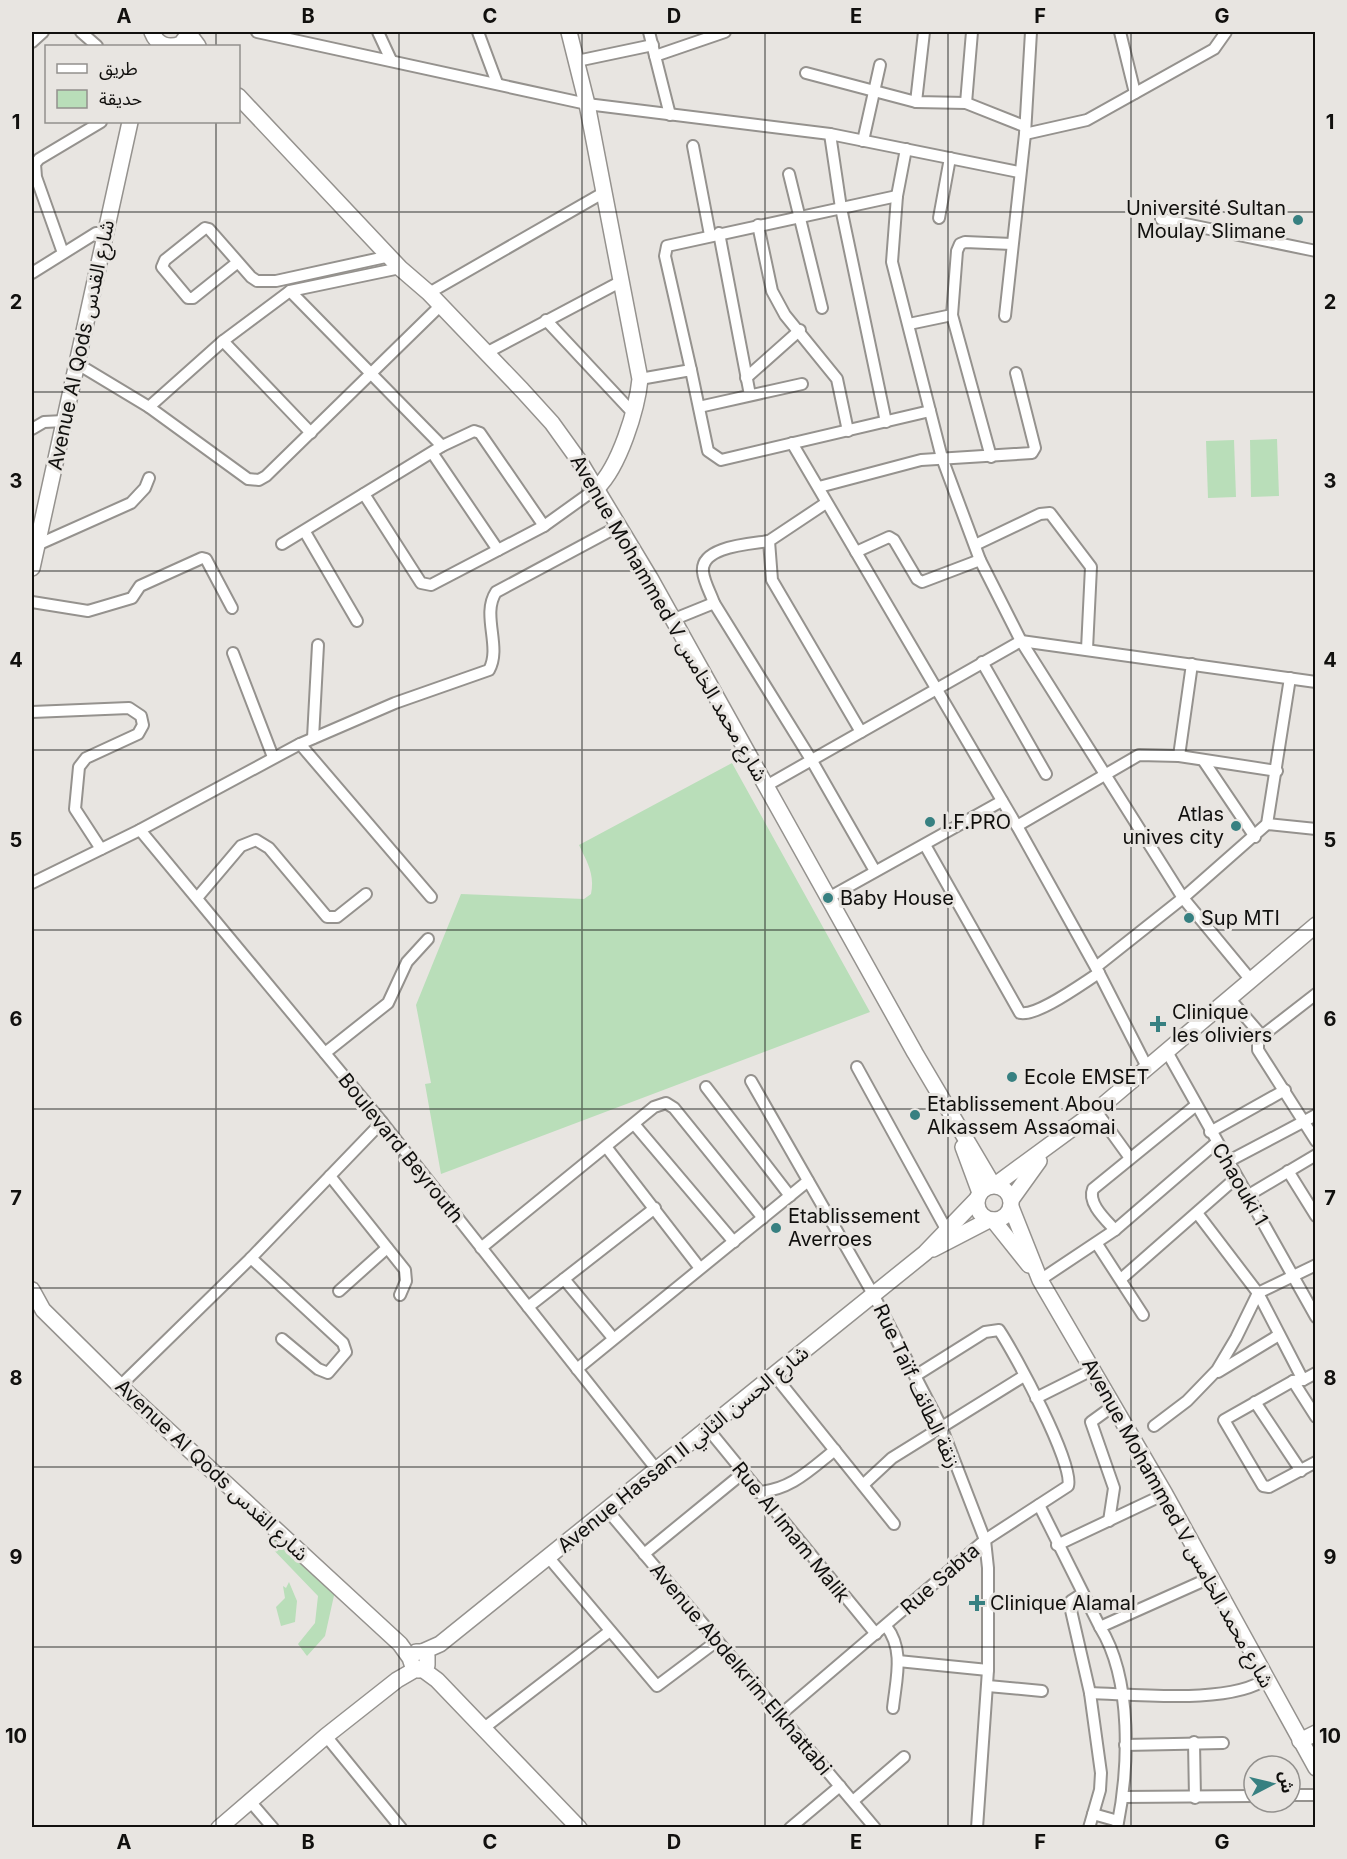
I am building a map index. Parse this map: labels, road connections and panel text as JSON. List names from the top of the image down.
{
  "streets": {
    "street": [
      "Avenue Al Qods شارع القدس",
      "Avenue Mohammed V شارع محمد الخامس",
      "Boulevard Beyrouth",
      "Chaouki 1",
      "Rue Taïf زنقة الطائف",
      "Avenue Hassan II شارع الحسن الثاني",
      "Rue Al Imam Malik",
      "Rue Sabta",
      "Avenue Abdelkrim Elkhattabi"
    ]
  },
  "crossings": [
    ["Avenue Al Qods شارع القدس", "Avenue Hassan II شارع الحسن الثاني"],
    ["Avenue Mohammed V شارع محمد الخامس", "Avenue Hassan II شارع الحسن الثاني"],
    ["Boulevard Beyrouth", "Avenue Hassan II شارع الحسن الثاني"],
    ["Chaouki 1", "Avenue Hassan II شارع الحسن الثاني"],
    ["Rue Taïf زنقة الطائف", "Avenue Hassan II شارع الحسن الثاني"],
    ["Rue Taïf زنقة الطائف", "Rue Sabta"],
    ["Avenue Hassan II شارع الحسن الثاني", "Rue Al Imam Malik"],
    ["Avenue Hassan II شارع الحسن الثاني", "Avenue Abdelkrim Elkhattabi"],
    ["Rue Al Imam Malik", "Rue Sabta"],
    ["Rue Sabta", "Avenue Abdelkrim Elkhattabi"]
  ],
  "places": {
    "other": [
      "Université Sultan Moulay Slimane",
      "I.F.PRO",
      "Atlas unives city",
      "Baby House",
      "Sup MTI",
      "Ecole EMSET",
      "Etablissement Abou Alkassem Assaomai",
      "Etablissement Averroes"
    ],
    "health": ["Clinique les oliviers", "Clinique Alamal"]
  },
  "legend": ["طريق", "حديقة"],
  "north": "right",
  "grid": {
    "columns": [
      "A",
      "B",
      "C",
      "D",
      "E",
      "F",
      "G"
    ],
    "rows": [
      "1",
      "2",
      "3",
      "4",
      "5",
      "6",
      "7",
      "8",
      "9",
      "10"
    ]
  }
}
